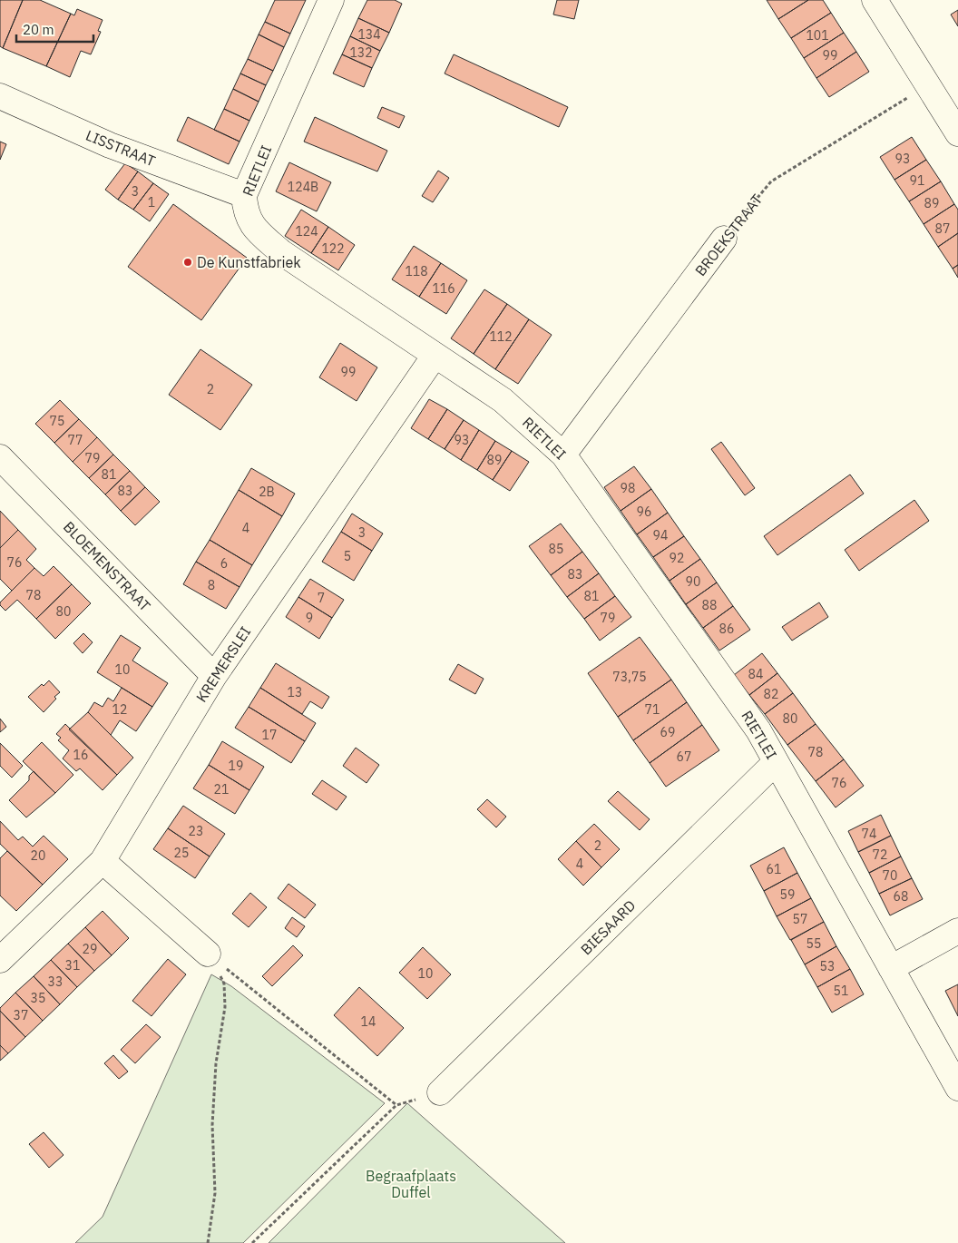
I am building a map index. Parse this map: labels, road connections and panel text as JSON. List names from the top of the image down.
{
  "streets": {
    "street": [
      "LISSTRAAT",
      "RIETLEI",
      "BROEKSTRAAT",
      "BLOEMENSTRAAT",
      "KREMERSLEI",
      "BIESAARD"
    ]
  },
  "crossings": [
    ["LISSTRAAT", "RIETLEI"],
    ["RIETLEI", "BROEKSTRAAT"],
    ["RIETLEI", "KREMERSLEI"],
    ["RIETLEI", "BIESAARD"],
    ["BLOEMENSTRAAT", "KREMERSLEI"]
  ],
  "parks": ["Begraafplaats Duffel"],
  "places": ["De Kunstfabriek"],
  "house_numbers": [
    "134",
    "101",
    "132",
    "99",
    "93",
    "91",
    "124B",
    "3",
    "1",
    "89",
    "87",
    "124",
    "122",
    "118",
    "116",
    "112",
    "99",
    "2",
    "75",
    "77",
    "93",
    "79",
    "89",
    "81",
    "98",
    "83",
    "2B",
    "96",
    "4",
    "3",
    "94",
    "85",
    "5",
    "92",
    "76",
    "6",
    "83",
    "90",
    "8",
    "78",
    "81",
    "7",
    "88",
    "80",
    "9",
    "79",
    "86",
    "10",
    "84",
    "73,75",
    "13",
    "82",
    "12",
    "71",
    "80",
    "69",
    "17",
    "78",
    "16",
    "67",
    "19",
    "76",
    "21",
    "23",
    "74",
    "2",
    "25",
    "72",
    "20",
    "4",
    "61",
    "70",
    "59",
    "68",
    "57",
    "55",
    "29",
    "31",
    "53",
    "10",
    "33",
    "51",
    "35",
    "37",
    "14"
  ],
  "scale_bar": "20 m"
}
